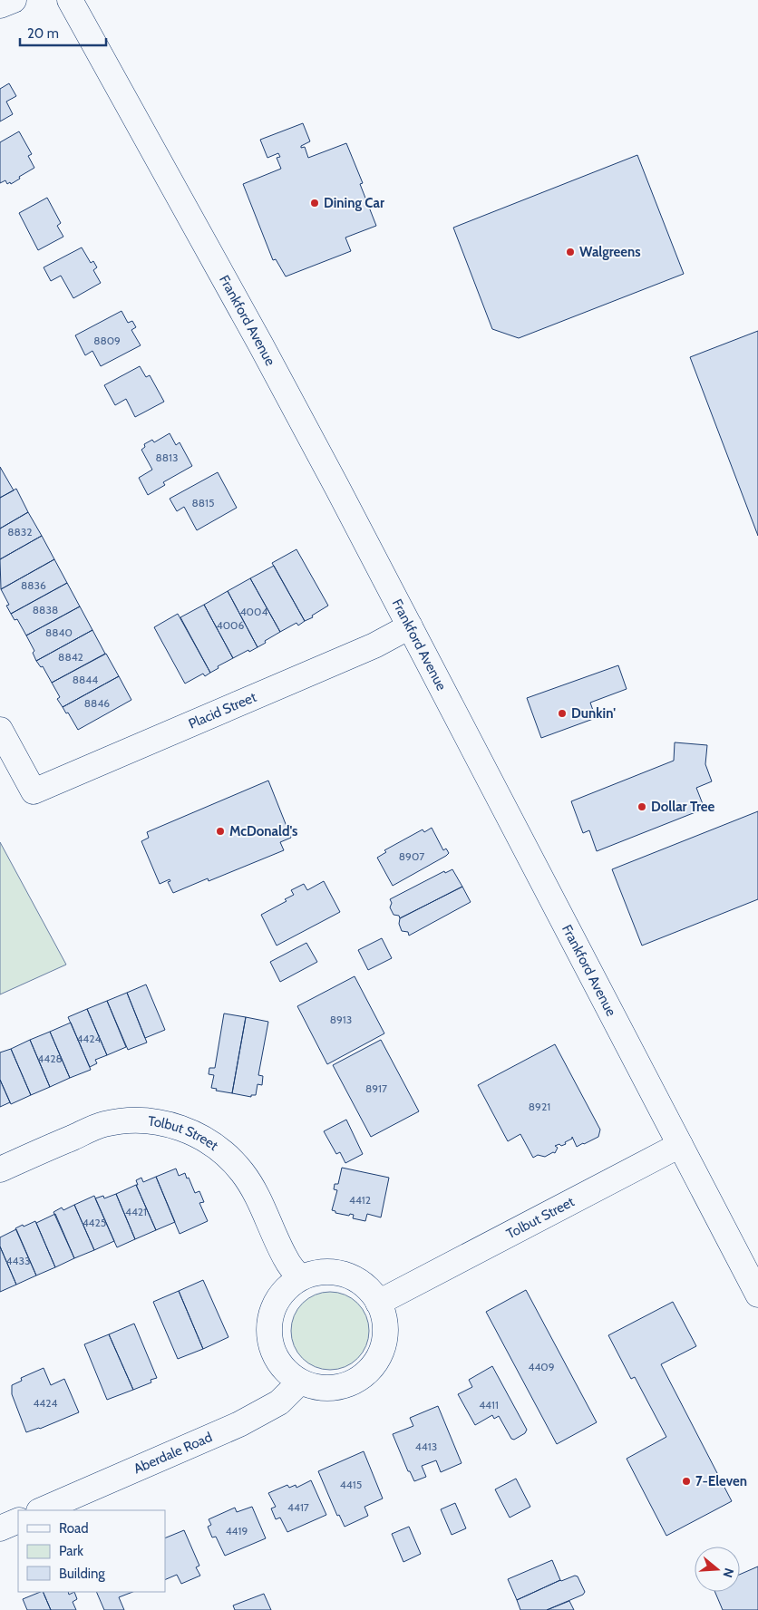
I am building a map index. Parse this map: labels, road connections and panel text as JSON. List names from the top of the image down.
{
  "streets": {
    "street": [
      "Frankford Avenue",
      "Placid Street",
      "Tolbut Street",
      "Aberdale Road"
    ]
  },
  "crossings": [
    ["Frankford Avenue", "Placid Street"],
    ["Frankford Avenue", "Tolbut Street"],
    ["Tolbut Street", "Aberdale Road"]
  ],
  "places": [
    "Dining Car",
    "Walgreens",
    "Dunkin'",
    "Dollar Tree",
    "McDonald's",
    "7-Eleven"
  ],
  "house_numbers": [
    "8809",
    "8813",
    "8815",
    "8832",
    "8836",
    "8838",
    "4004",
    "4006",
    "8840",
    "8842",
    "8844",
    "8846",
    "8907",
    "8913",
    "4424",
    "4428",
    "8917",
    "8921",
    "4412",
    "4421",
    "4425",
    "4433",
    "4409",
    "4424",
    "4411",
    "4413",
    "4415",
    "4417",
    "4419"
  ],
  "legend": ["Road", "Park", "Building"],
  "scale_bar": "20 m",
  "north": "right"
}
